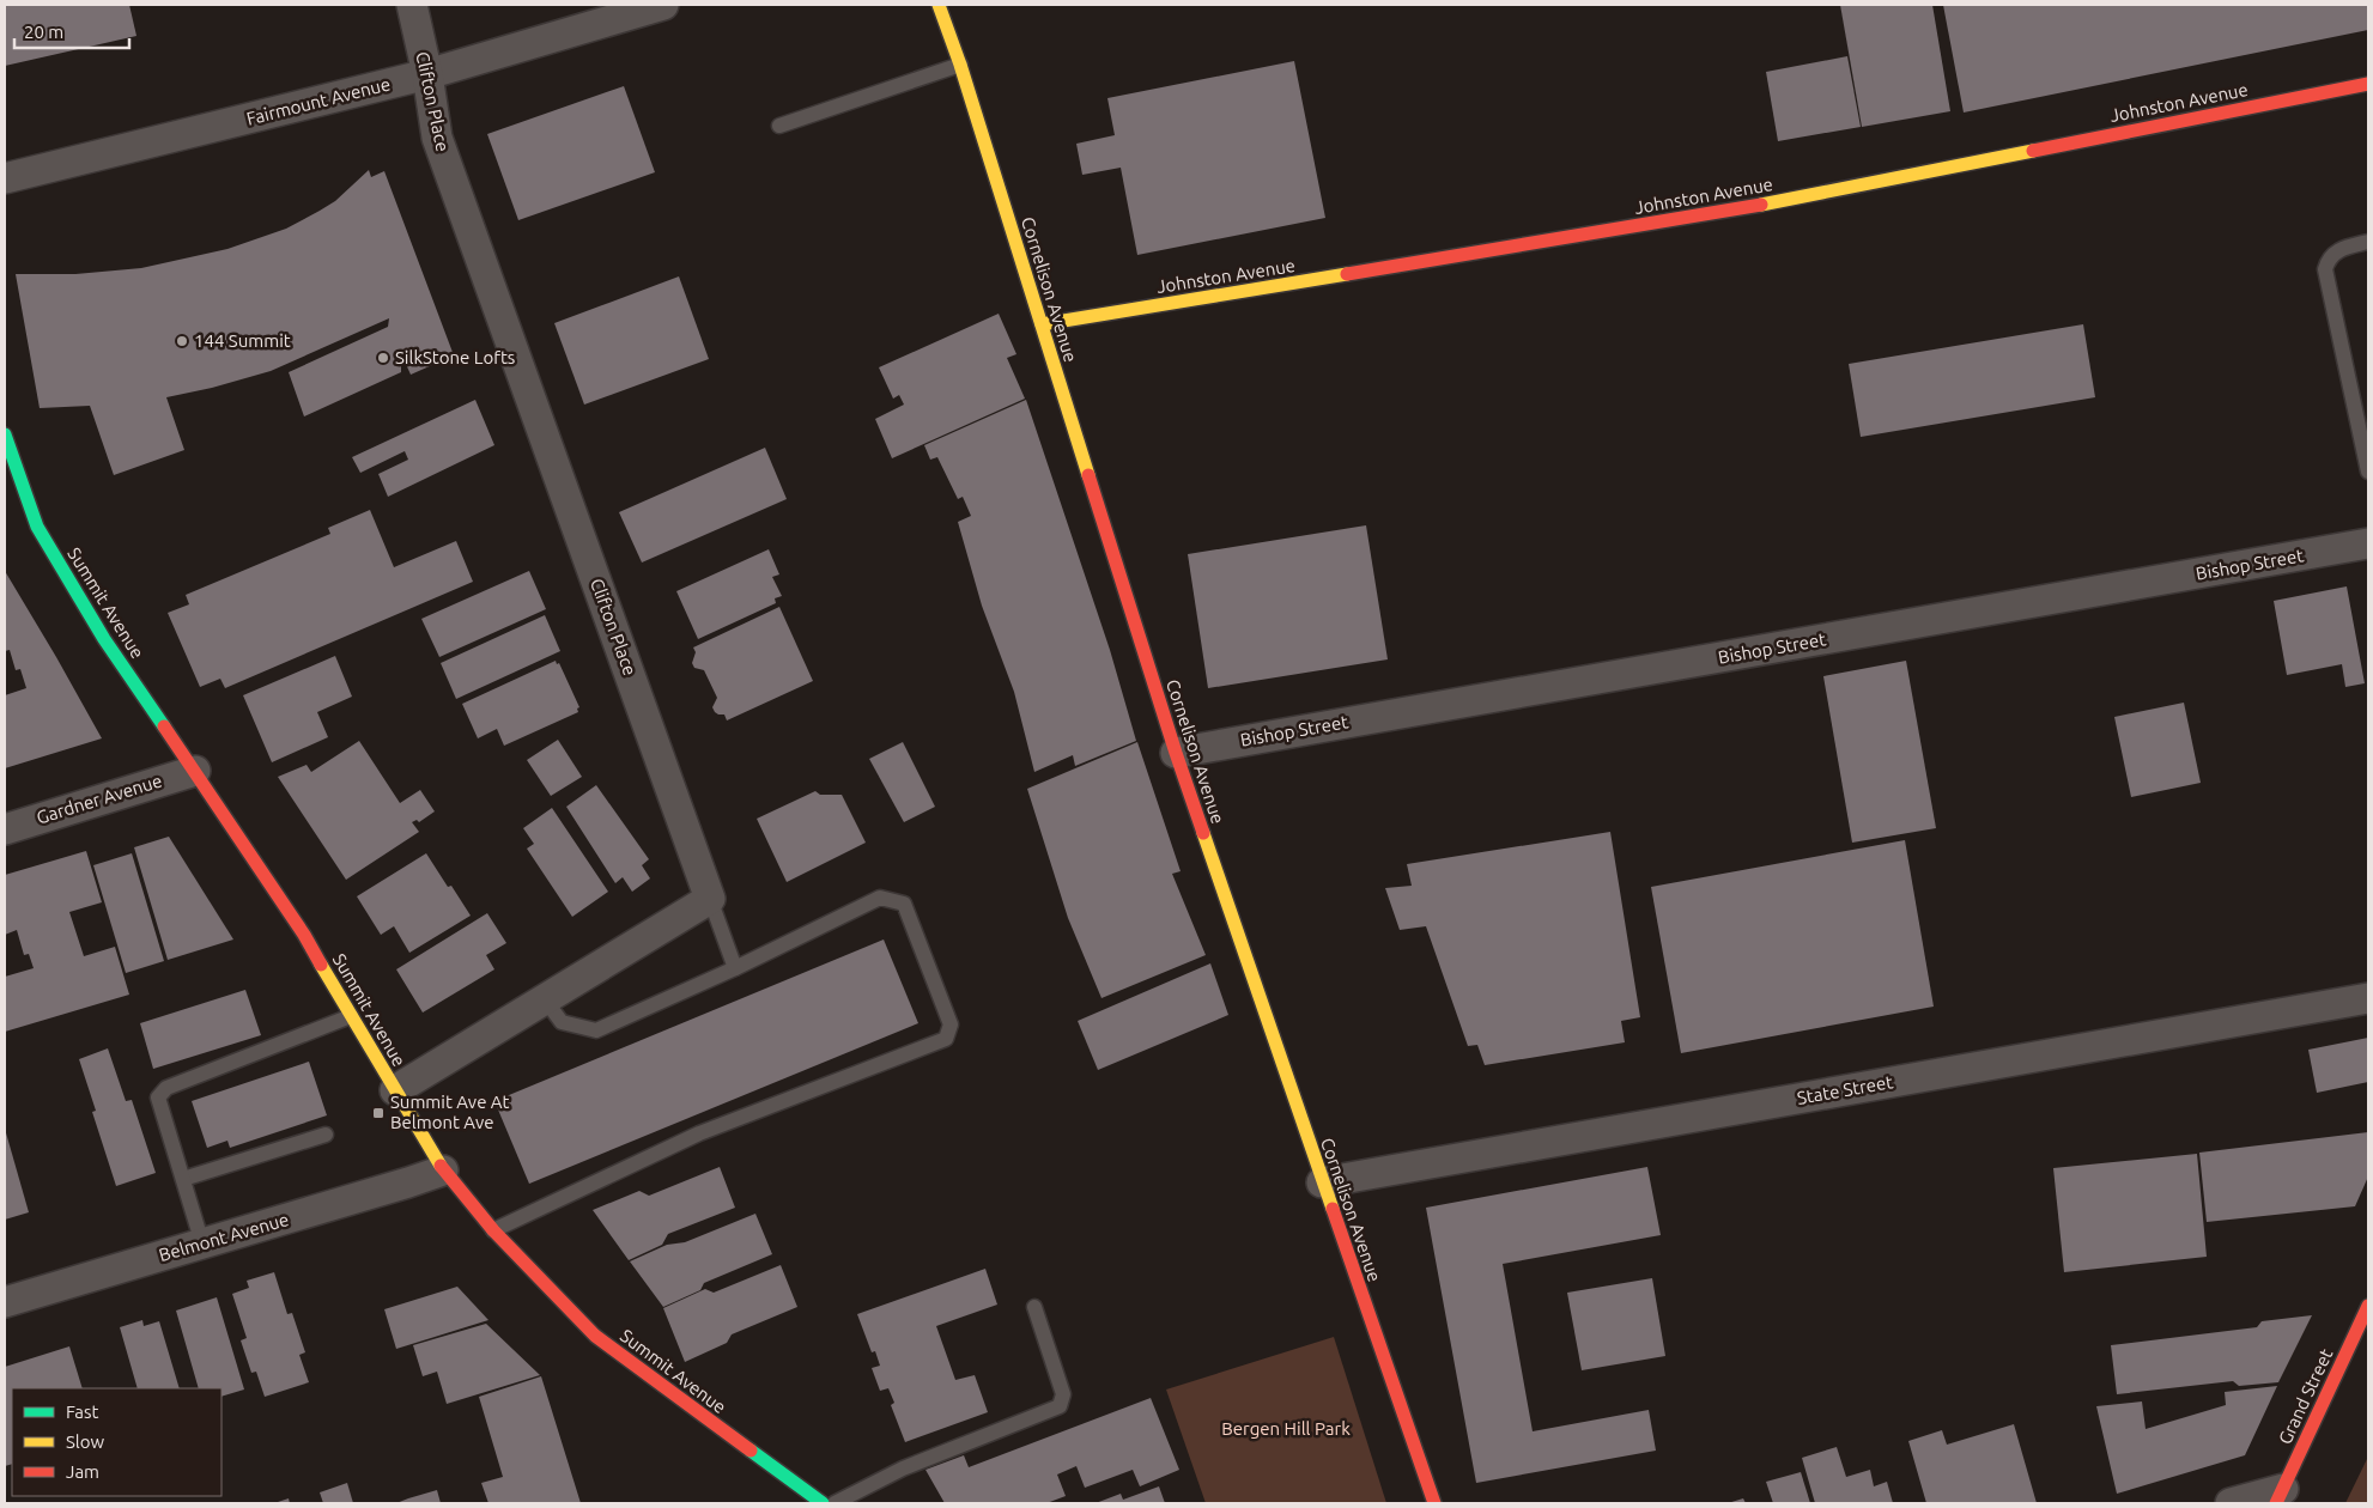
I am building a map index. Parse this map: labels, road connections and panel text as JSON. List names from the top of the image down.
{
  "streets": {
    "street": [
      "Fairmount Avenue",
      "Clifton Place",
      "Johnston Avenue",
      "Cornelison Avenue",
      "Bishop Street",
      "Summit Avenue",
      "Gardner Avenue",
      "State Street",
      "Belmont Avenue",
      "Grand Street"
    ]
  },
  "crossings": [
    ["Fairmount Avenue", "Clifton Place"],
    ["Johnston Avenue", "Cornelison Avenue"],
    ["Cornelison Avenue", "Bishop Street"],
    ["Cornelison Avenue", "State Street"],
    ["Summit Avenue", "Gardner Avenue"],
    ["Summit Avenue", "Belmont Avenue"]
  ],
  "parks": ["Bergen Hill Park"],
  "places": {
    "other": ["144 Summit", "SilkStone Lofts"],
    "transit": ["Summit Ave At Belmont Ave"]
  },
  "legend": ["Fast", "Slow", "Jam"],
  "scale_bar": "20 m"
}
